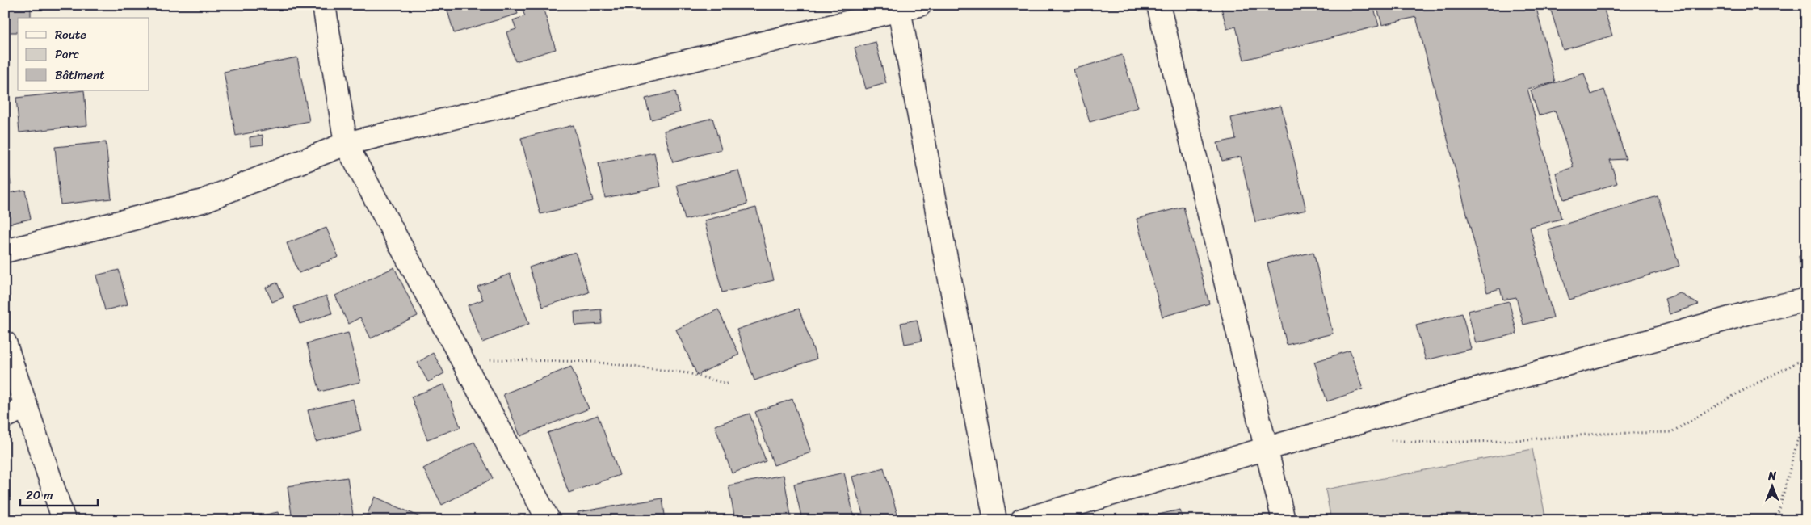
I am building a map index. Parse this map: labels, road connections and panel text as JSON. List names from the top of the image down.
{
  "legend": ["Route", "Parc", "Bâtiment"],
  "scale_bar": "20 m",
  "north": "top"
}
